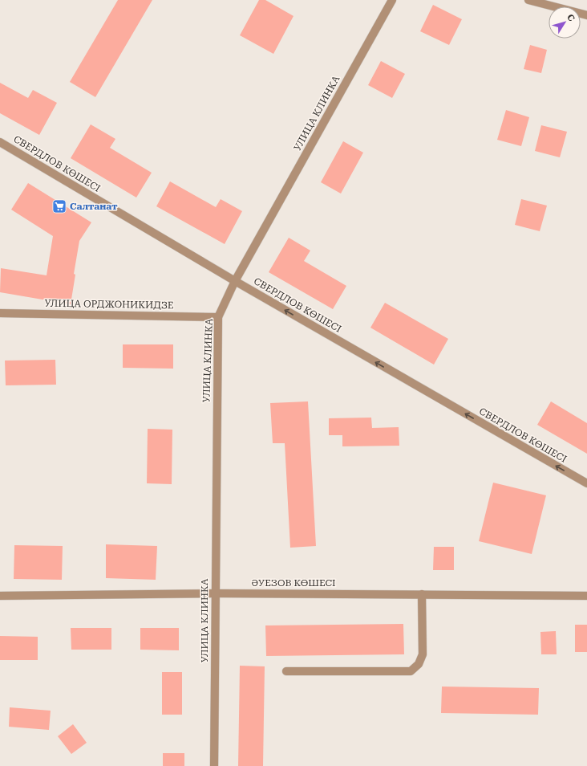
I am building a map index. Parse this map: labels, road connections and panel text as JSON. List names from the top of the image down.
{
  "streets": {
    "street": [
      "УЛИЦА КЛИНКА",
      "СВЕРДЛОВ КӨШЕСІ",
      "УЛИЦА ОРДЖОНИКИДЗЕ",
      "ӘУЕЗОВ КӨШЕСІ"
    ]
  },
  "crossings": [
    ["УЛИЦА КЛИНКА", "СВЕРДЛОВ КӨШЕСІ"],
    ["УЛИЦА КЛИНКА", "УЛИЦА ОРДЖОНИКИДЗЕ"],
    ["УЛИЦА КЛИНКА", "ӘУЕЗОВ КӨШЕСІ"]
  ],
  "one_way": ["СВЕРДЛОВ КӨШЕСІ"],
  "places": {
    "supermarket": ["Салтанат"]
  },
  "north": "top right"
}
